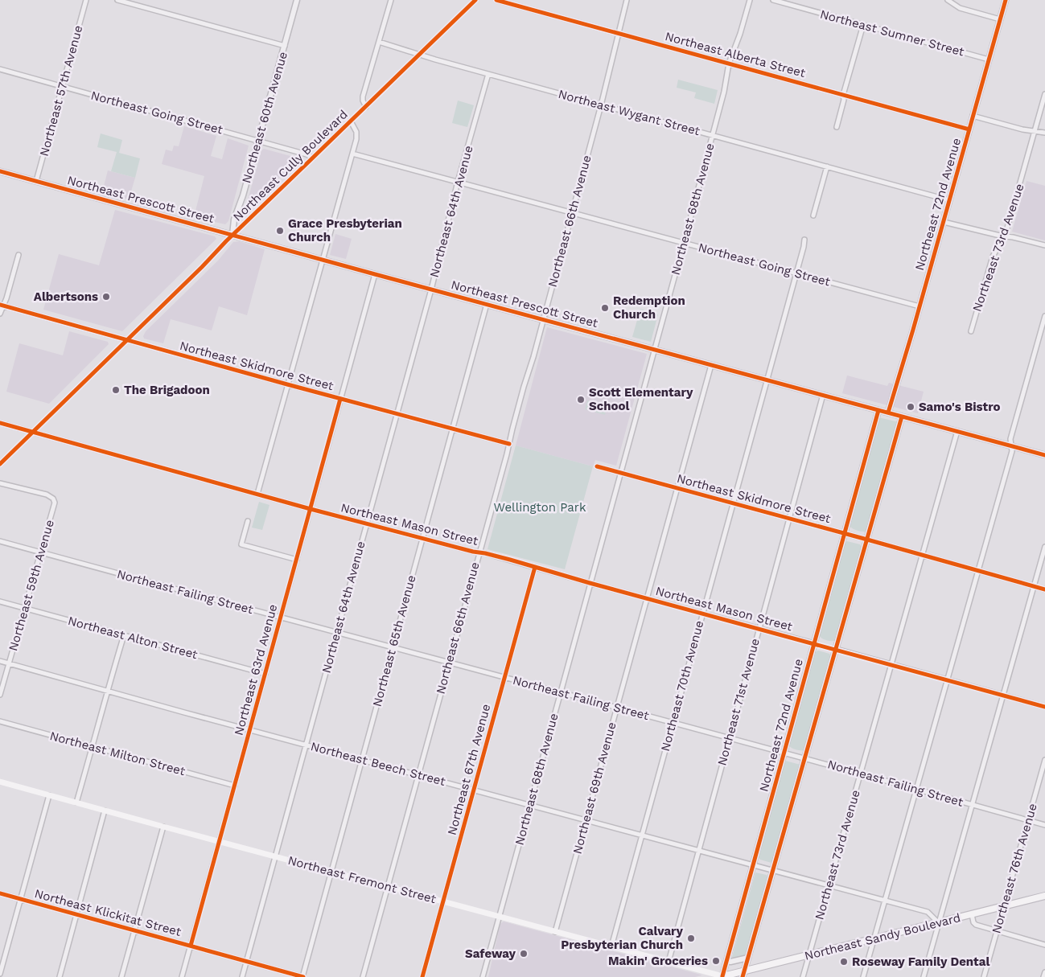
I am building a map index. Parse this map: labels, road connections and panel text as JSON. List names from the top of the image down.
{
  "streets": {
    "main road": ["Northeast Cully Boulevard", "Northeast Fremont Street", "Northeast Sandy Boulevard"],
    "street": [
      "Northeast Sumner Street",
      "Northeast Alberta Street",
      "Northeast 57th Avenue",
      "Northeast Going Street",
      "Northeast Wygant Street",
      "Northeast 60th Avenue",
      "Northeast Prescott Street",
      "Northeast 72nd Avenue",
      "Northeast 68th Avenue",
      "Northeast 64th Avenue",
      "Northeast 66th Avenue",
      "Northeast 73rd Avenue",
      "Northeast Skidmore Street",
      "Northeast Mason Street",
      "Northeast 59th Avenue",
      "Northeast Failing Street",
      "Northeast Alton Street",
      "Northeast 65th Avenue",
      "Northeast 63rd Avenue",
      "Northeast 70th Avenue",
      "Northeast 71st Avenue",
      "Northeast Milton Street",
      "Northeast Beech Street",
      "Northeast 67th Avenue",
      "Northeast 69th Avenue",
      "Northeast 76th Avenue",
      "Northeast Klickitat Street"
    ]
  },
  "crossings": [
    ["Northeast Sumner Street", "Northeast 72nd Avenue"],
    ["Northeast Alberta Street", "Northeast 72nd Avenue"],
    ["Northeast Alberta Street", "Northeast 68th Avenue"],
    ["Northeast Alberta Street", "Northeast 66th Avenue"],
    ["Northeast 57th Avenue", "Northeast Going Street"],
    ["Northeast 57th Avenue", "Northeast Prescott Street"],
    ["Northeast Going Street", "Northeast 60th Avenue"],
    ["Northeast Going Street", "Northeast Cully Boulevard"],
    ["Northeast Going Street", "Northeast 72nd Avenue"],
    ["Northeast Going Street", "Northeast 68th Avenue"],
    ["Northeast Going Street", "Northeast 64th Avenue"],
    ["Northeast Going Street", "Northeast 66th Avenue"],
    ["Northeast Going Street", "Northeast 70th Avenue"],
    ["Northeast Wygant Street", "Northeast Cully Boulevard"],
    ["Northeast Wygant Street", "Northeast 72nd Avenue"],
    ["Northeast Wygant Street", "Northeast 68th Avenue"],
    ["Northeast Wygant Street", "Northeast 64th Avenue"],
    ["Northeast Wygant Street", "Northeast 66th Avenue"],
    ["Northeast 60th Avenue", "Northeast Cully Boulevard"],
    ["Northeast 60th Avenue", "Northeast Prescott Street"],
    ["Northeast Cully Boulevard", "Northeast Prescott Street"],
    ["Northeast Cully Boulevard", "Northeast Skidmore Street"],
    ["Northeast Cully Boulevard", "Northeast Mason Street"],
    ["Northeast Prescott Street", "Northeast 72nd Avenue"],
    ["Northeast Prescott Street", "Northeast 68th Avenue"],
    ["Northeast Prescott Street", "Northeast 64th Avenue"],
    ["Northeast Prescott Street", "Northeast 66th Avenue"],
    ["Northeast Prescott Street", "Northeast 73rd Avenue"],
    ["Northeast Prescott Street", "Northeast 65th Avenue"],
    ["Northeast Prescott Street", "Northeast 63rd Avenue"],
    ["Northeast Prescott Street", "Northeast 70th Avenue"],
    ["Northeast Prescott Street", "Northeast 71st Avenue"],
    ["Northeast Prescott Street", "Northeast 69th Avenue"],
    ["Northeast 72nd Avenue", "Northeast Skidmore Street"],
    ["Northeast 72nd Avenue", "Northeast Mason Street"],
    ["Northeast 72nd Avenue", "Northeast Failing Street"],
    ["Northeast 72nd Avenue", "Northeast Beech Street"],
    ["Northeast 72nd Avenue", "Northeast Fremont Street"],
    ["Northeast 72nd Avenue", "Northeast Sandy Boulevard"],
    ["Northeast 68th Avenue", "Northeast Skidmore Street"],
    ["Northeast 68th Avenue", "Northeast Mason Street"],
    ["Northeast 68th Avenue", "Northeast Failing Street"],
    ["Northeast 68th Avenue", "Northeast Beech Street"],
    ["Northeast 68th Avenue", "Northeast Fremont Street"],
    ["Northeast 64th Avenue", "Northeast Skidmore Street"],
    ["Northeast 64th Avenue", "Northeast Mason Street"],
    ["Northeast 64th Avenue", "Northeast Failing Street"],
    ["Northeast 64th Avenue", "Northeast Beech Street"],
    ["Northeast 64th Avenue", "Northeast Fremont Street"],
    ["Northeast 64th Avenue", "Northeast Klickitat Street"],
    ["Northeast 66th Avenue", "Northeast Skidmore Street"],
    ["Northeast 66th Avenue", "Northeast Mason Street"],
    ["Northeast 66th Avenue", "Northeast Failing Street"],
    ["Northeast 66th Avenue", "Northeast Beech Street"],
    ["Northeast 66th Avenue", "Northeast Fremont Street"],
    ["Northeast 73rd Avenue", "Northeast Skidmore Street"],
    ["Northeast 73rd Avenue", "Northeast Failing Street"],
    ["Northeast 73rd Avenue", "Northeast Beech Street"],
    ["Northeast 73rd Avenue", "Northeast Sandy Boulevard"],
    ["Northeast Skidmore Street", "Northeast 65th Avenue"],
    ["Northeast Skidmore Street", "Northeast 63rd Avenue"],
    ["Northeast Skidmore Street", "Northeast 70th Avenue"],
    ["Northeast Skidmore Street", "Northeast 71st Avenue"],
    ["Northeast Skidmore Street", "Northeast 69th Avenue"],
    ["Northeast Mason Street", "Northeast 65th Avenue"],
    ["Northeast Mason Street", "Northeast 63rd Avenue"],
    ["Northeast Mason Street", "Northeast 70th Avenue"],
    ["Northeast Mason Street", "Northeast 71st Avenue"],
    ["Northeast Mason Street", "Northeast 67th Avenue"],
    ["Northeast Mason Street", "Northeast 69th Avenue"],
    ["Northeast 59th Avenue", "Northeast Failing Street"],
    ["Northeast 59th Avenue", "Northeast Alton Street"],
    ["Northeast 59th Avenue", "Northeast Beech Street"],
    ["Northeast Failing Street", "Northeast 65th Avenue"],
    ["Northeast Failing Street", "Northeast 63rd Avenue"],
    ["Northeast Failing Street", "Northeast 70th Avenue"],
    ["Northeast Failing Street", "Northeast 71st Avenue"],
    ["Northeast Failing Street", "Northeast 67th Avenue"],
    ["Northeast Failing Street", "Northeast 69th Avenue"],
    ["Northeast Failing Street", "Northeast 76th Avenue"],
    ["Northeast Alton Street", "Northeast 63rd Avenue"],
    ["Northeast 65th Avenue", "Northeast Beech Street"],
    ["Northeast 65th Avenue", "Northeast Fremont Street"],
    ["Northeast 65th Avenue", "Northeast Klickitat Street"],
    ["Northeast 63rd Avenue", "Northeast Milton Street"],
    ["Northeast 63rd Avenue", "Northeast Beech Street"],
    ["Northeast 63rd Avenue", "Northeast Fremont Street"],
    ["Northeast 63rd Avenue", "Northeast Klickitat Street"],
    ["Northeast 70th Avenue", "Northeast Beech Street"],
    ["Northeast 70th Avenue", "Northeast Fremont Street"],
    ["Northeast 71st Avenue", "Northeast Beech Street"],
    ["Northeast 71st Avenue", "Northeast Fremont Street"],
    ["Northeast Beech Street", "Northeast 67th Avenue"],
    ["Northeast Beech Street", "Northeast 69th Avenue"],
    ["Northeast Beech Street", "Northeast Sandy Boulevard"],
    ["Northeast 67th Avenue", "Northeast Fremont Street"],
    ["Northeast 69th Avenue", "Northeast Fremont Street"],
    ["Northeast 76th Avenue", "Northeast Sandy Boulevard"],
    ["Northeast Fremont Street", "Northeast Sandy Boulevard"]
  ],
  "parks": ["Wellington Park"],
  "places": [
    "Grace Presbyterian Church",
    "Albertsons",
    "Redemption Church",
    "The Brigadoon",
    "Scott Elementary School",
    "Samo's Bistro",
    "Calvary Presbyterian Church",
    "Safeway",
    "Makin' Groceries",
    "Roseway Family Dental"
  ]
}
